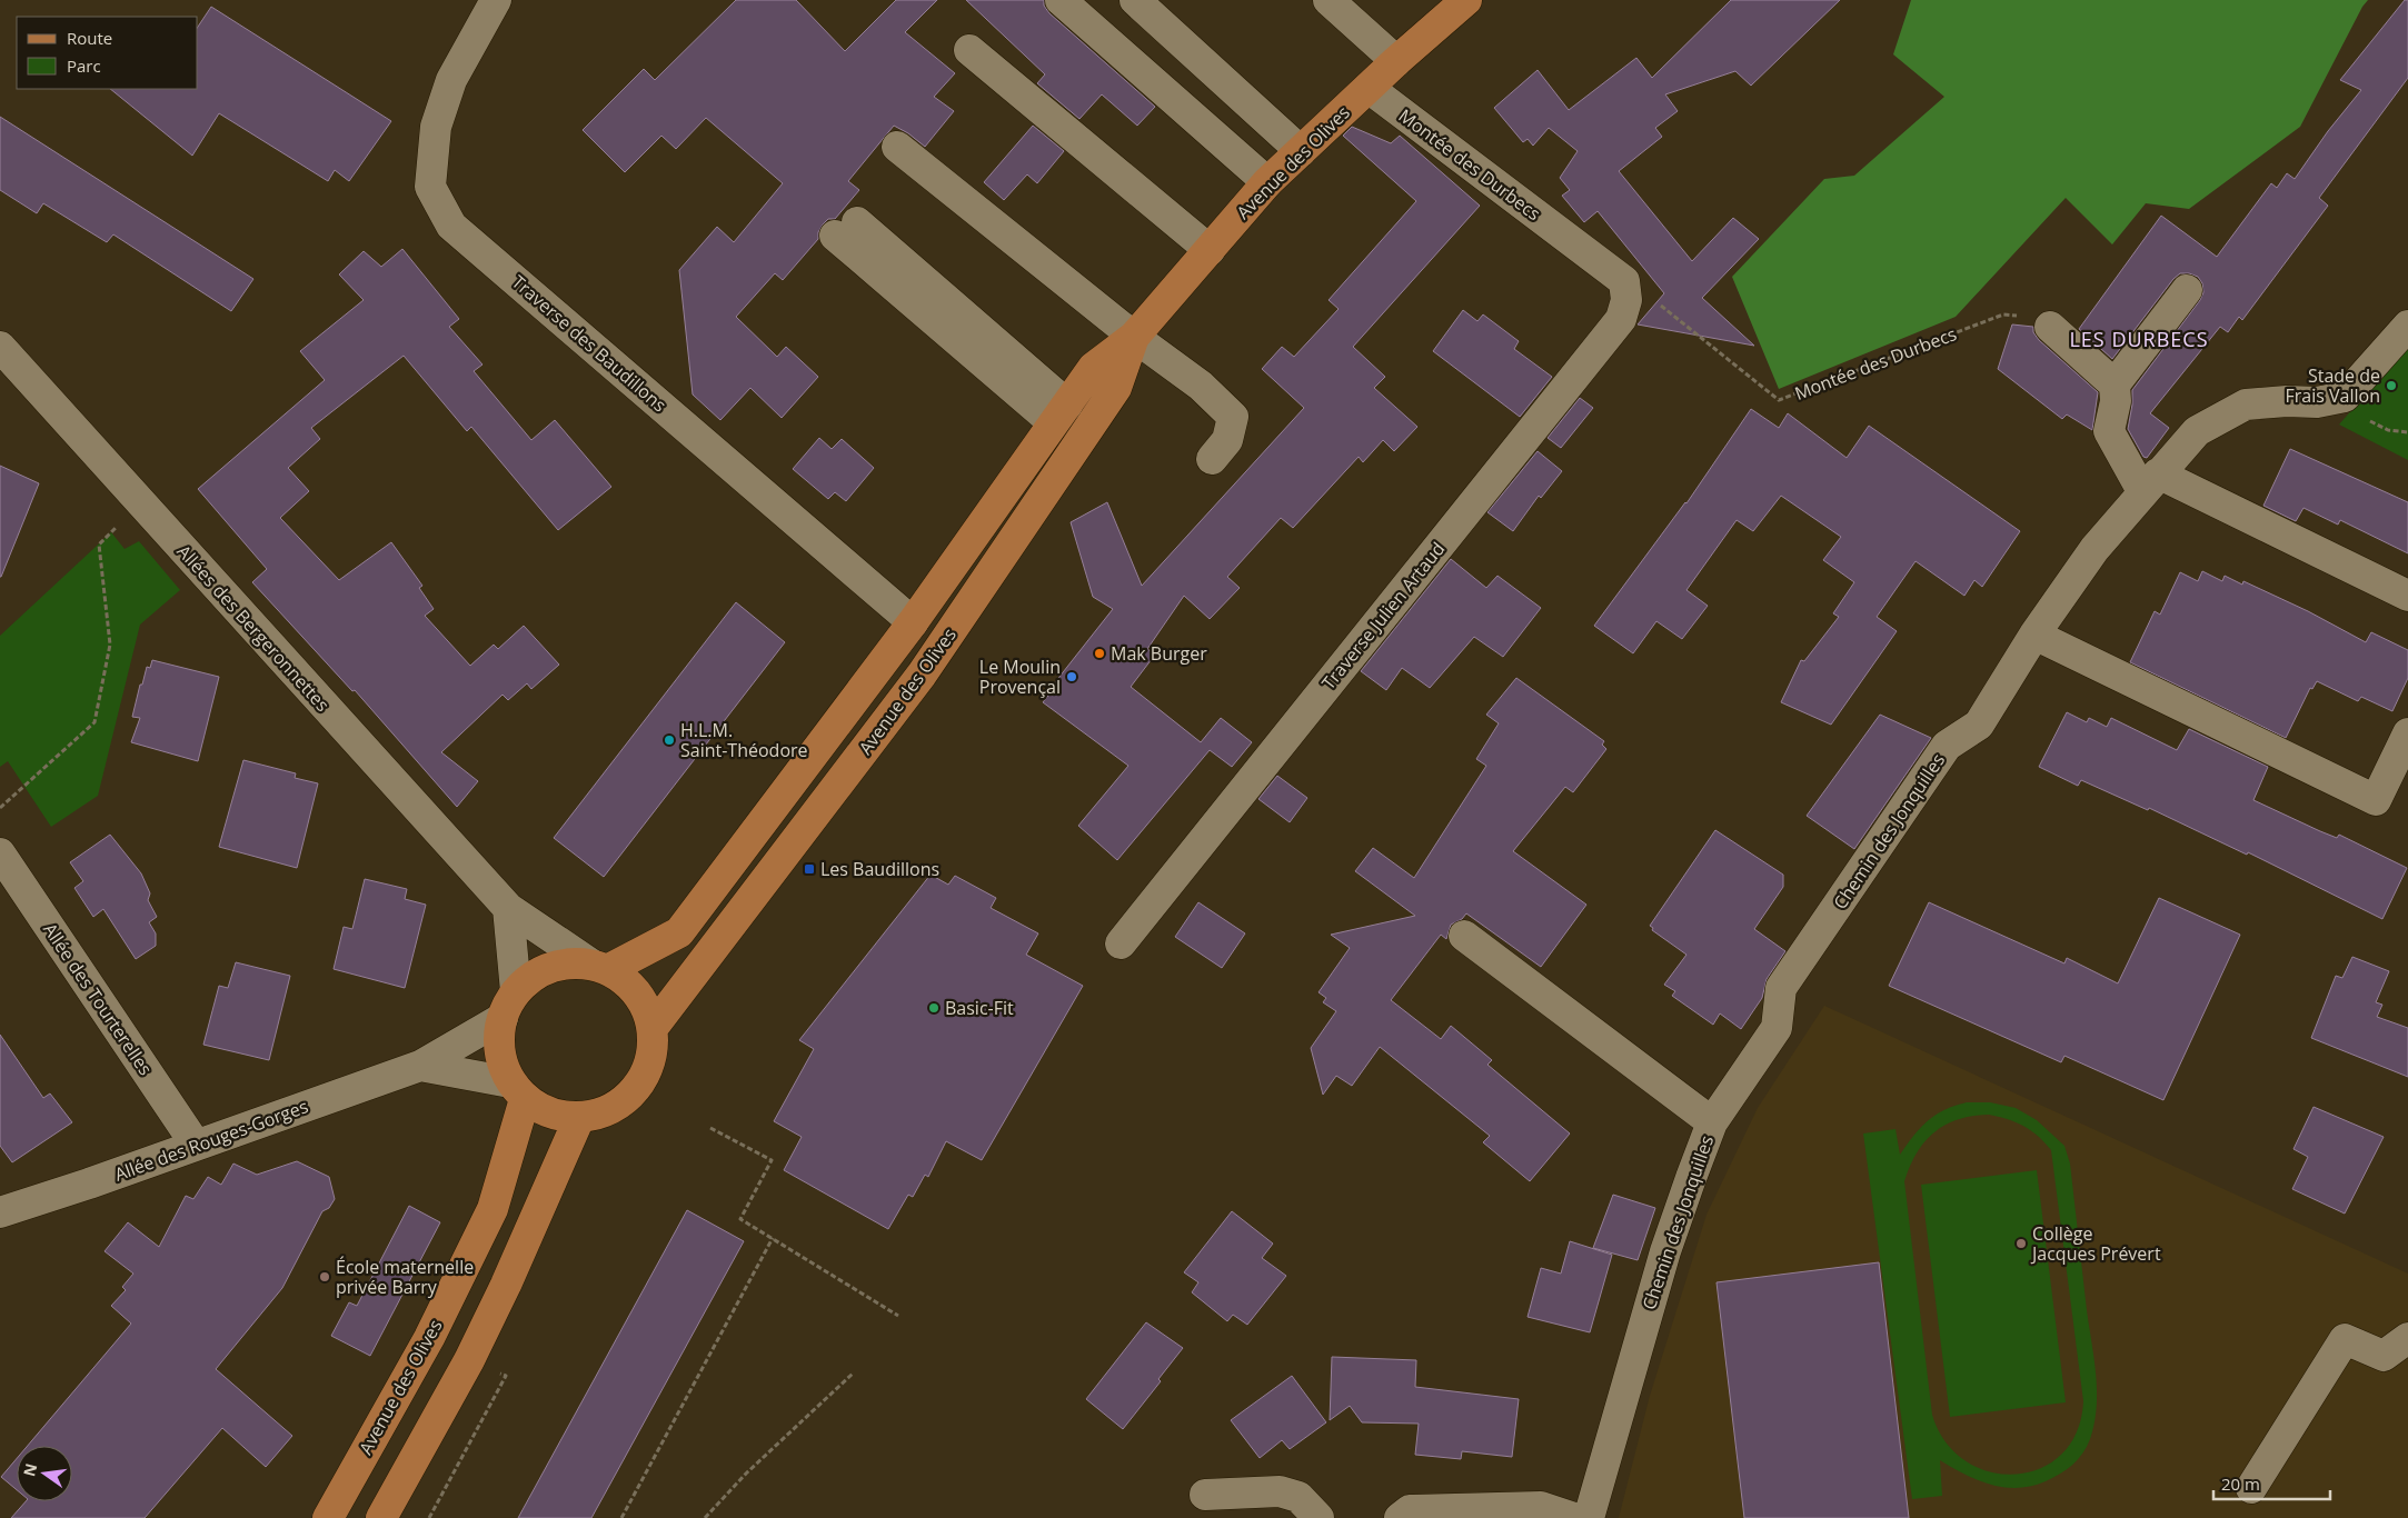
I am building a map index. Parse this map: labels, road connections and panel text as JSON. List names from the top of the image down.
{
  "streets": {
    "main road": ["Avenue des Olives"],
    "street": [
      "Montée des Durbecs",
      "Traverse des Baudillons",
      "Traverse Julien Artaud",
      "Allées des Bergeronnettes",
      "Chemin des Jonquilles",
      "Allée des Tourterelles",
      "Allée des Rouges-Gorges"
    ]
  },
  "crossings": [
    ["Avenue des Olives", "Montée des Durbecs"],
    ["Avenue des Olives", "Traverse des Baudillons"],
    ["Avenue des Olives", "Allées des Bergeronnettes"],
    ["Avenue des Olives", "Allée des Rouges-Gorges"],
    ["Montée des Durbecs", "Traverse Julien Artaud"],
    ["Allées des Bergeronnettes", "Allée des Rouges-Gorges"],
    ["Allée des Tourterelles", "Allée des Rouges-Gorges"]
  ],
  "districts": ["LES DURBECS"],
  "places": {
    "other": [
      "Stade de Frais Vallon",
      "Mak Burger",
      "Le Moulin Provençal",
      "H.L.M. Saint-Théodore",
      "Basic-Fit",
      "Collège Jacques Prévert",
      "École maternelle privée Barry"
    ],
    "transit": ["Les Baudillons"]
  },
  "legend": ["Route", "Parc"],
  "scale_bar": "20 m",
  "north": "left"
}
